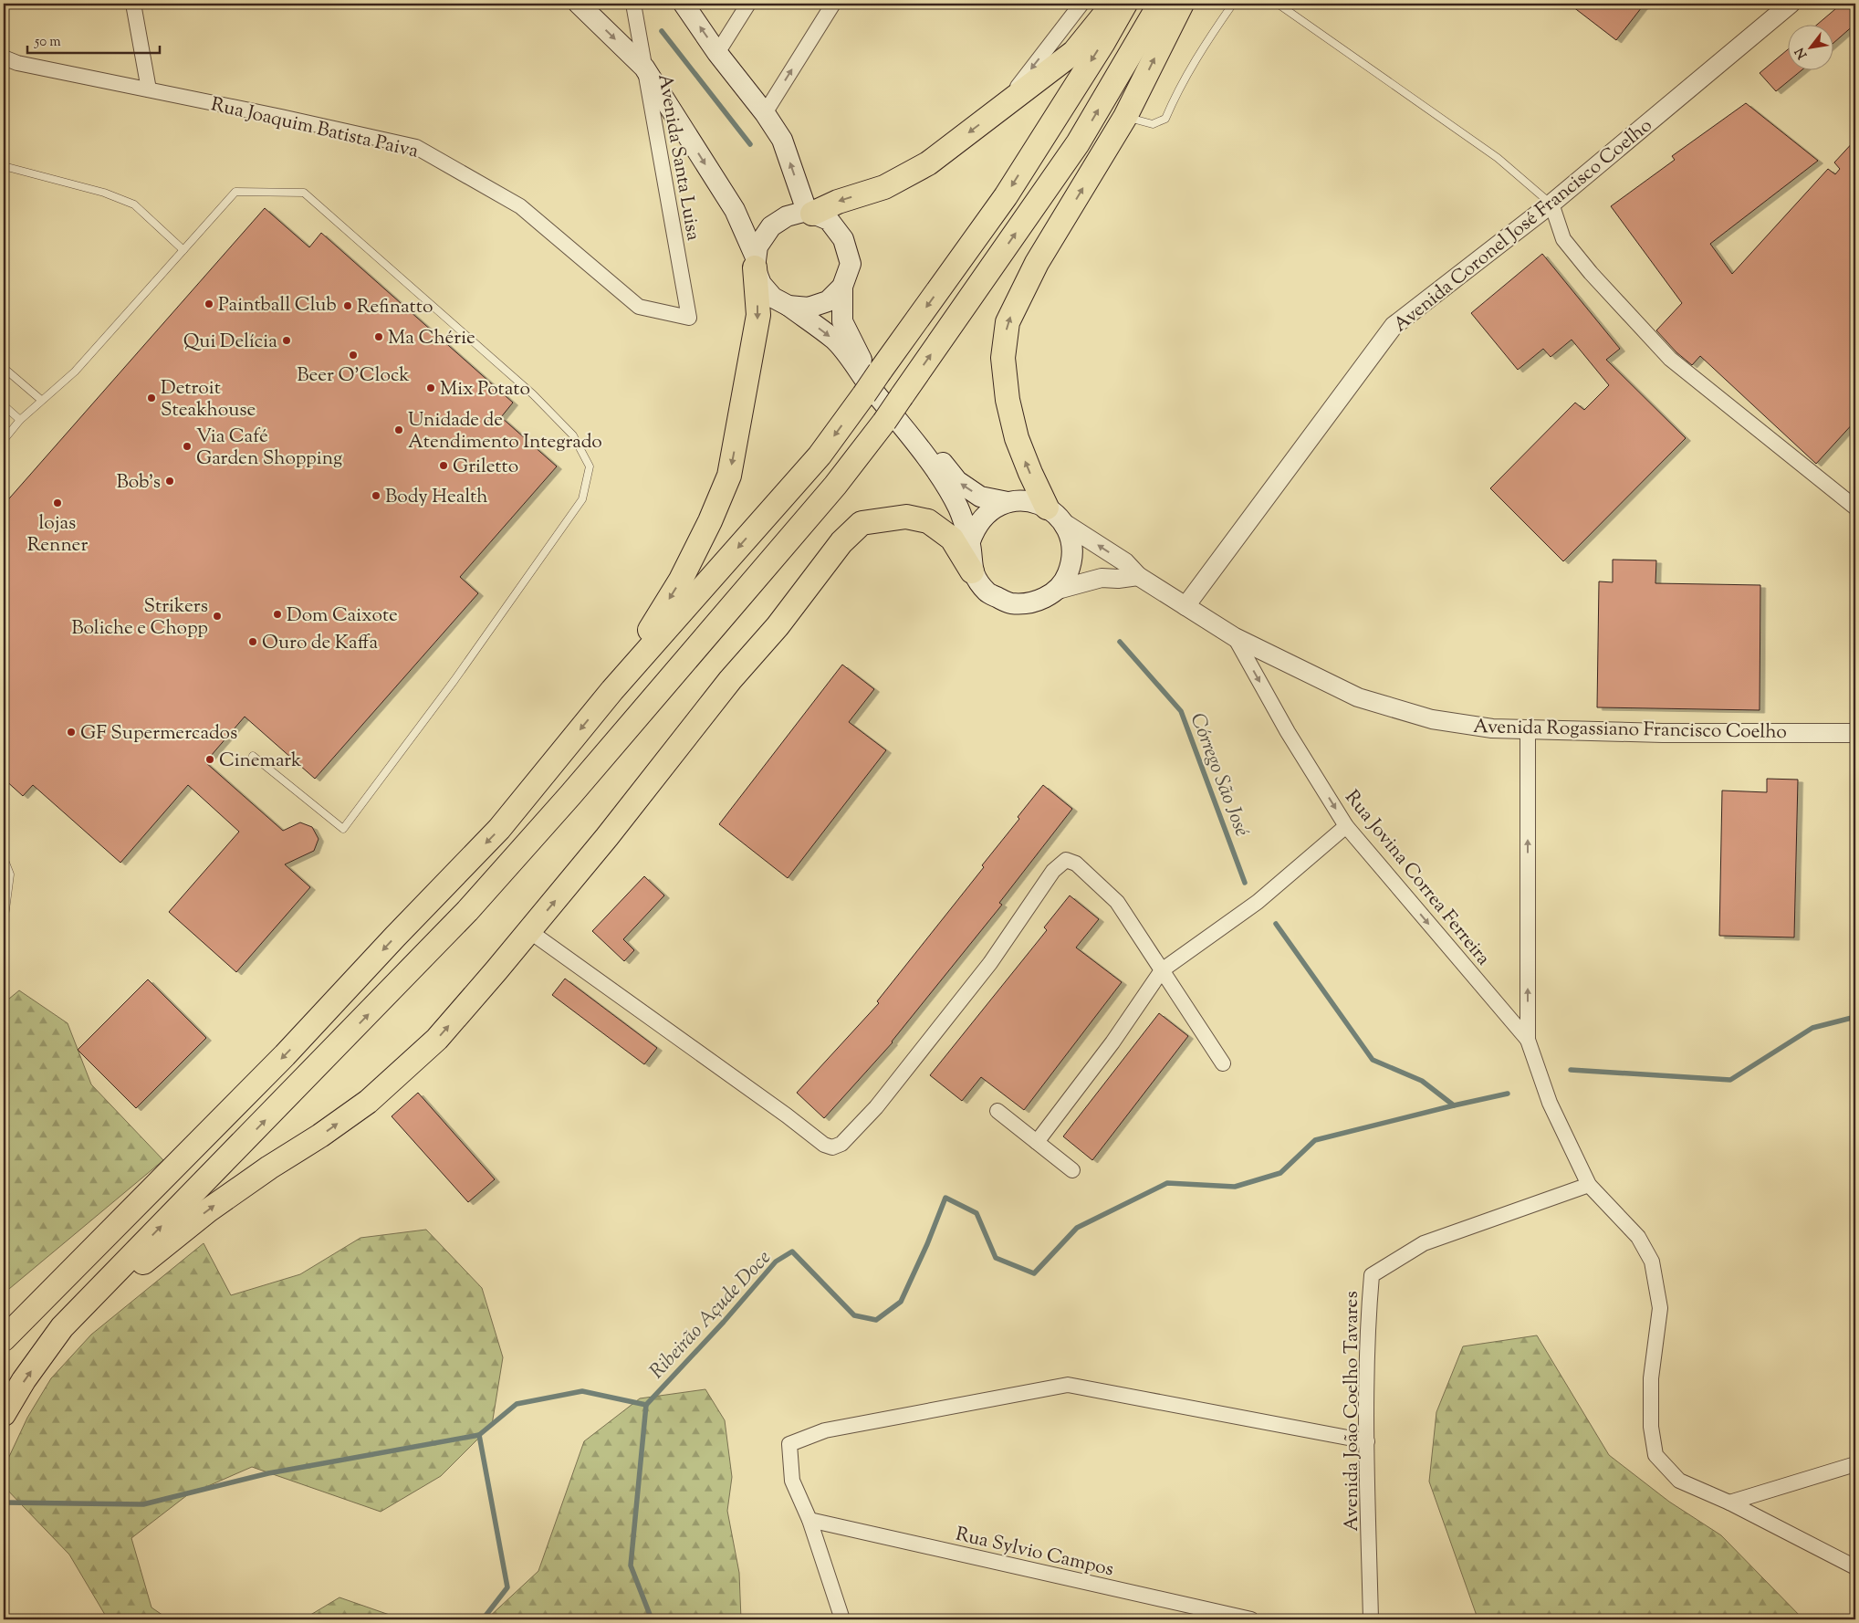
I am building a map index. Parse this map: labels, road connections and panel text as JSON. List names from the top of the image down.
{
  "streets": {
    "street": [
      "Rua Joaquim Batista Paiva",
      "Avenida Santa Luisa",
      "Avenida Coronel José Francisco Coelho",
      "Avenida Rogassiano Francisco Coelho",
      "Rua Jovina Correa Ferreira",
      "Avenida João Coelho Tavares",
      "Rua Sylvio Campos"
    ]
  },
  "crossings": [
    ["Rua Joaquim Batista Paiva", "Avenida Santa Luisa"],
    ["Avenida Coronel José Francisco Coelho", "Avenida Rogassiano Francisco Coelho"],
    ["Avenida Rogassiano Francisco Coelho", "Rua Jovina Correa Ferreira"],
    ["Rua Jovina Correa Ferreira", "Avenida João Coelho Tavares"]
  ],
  "water": ["Córrego São José", "Ribeirão Açude Doce"],
  "places": [
    "Paintball Club",
    "Refinatto",
    "Ma Chérie",
    "Qui Delícia",
    "Beer O'Clock",
    "Mix Potato",
    "Detroit Steakhouse",
    "Unidade de Atendimento Integrado",
    "Via Café Garden Shopping",
    "Griletto",
    "Bob's",
    "Body Health",
    "lojas Renner",
    "Dom Caixote",
    "Strikers Boliche e Chopp",
    "Ouro de Kaffa",
    "GF Supermercados",
    "Cinemark"
  ],
  "scale_bar": "50 m",
  "north": "bottom left"
}
